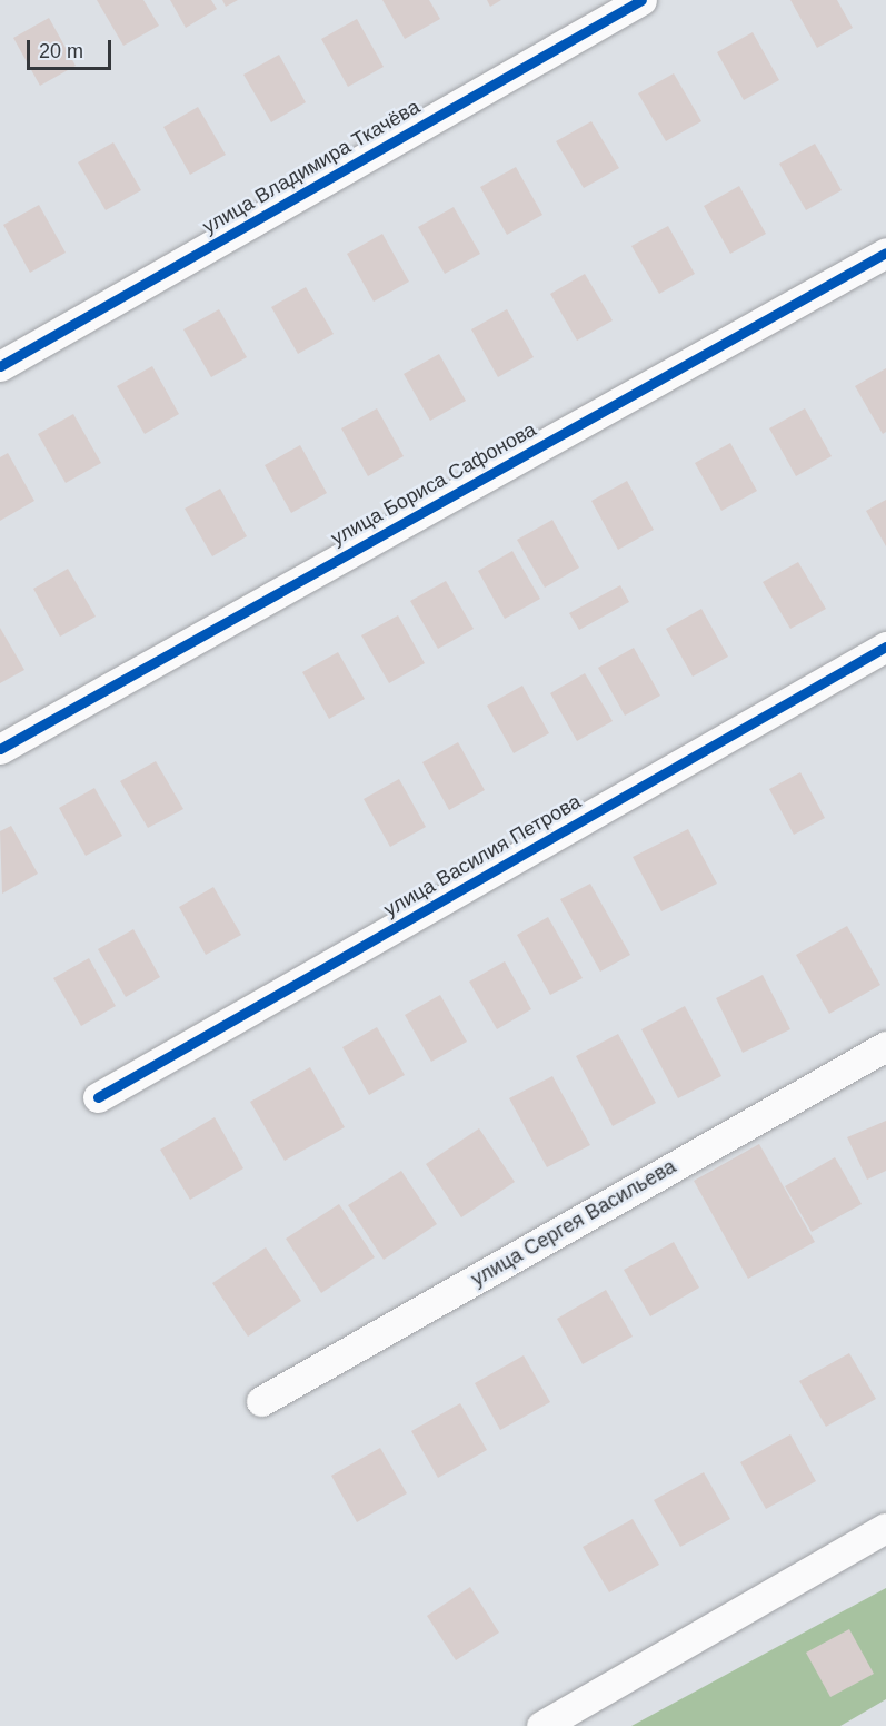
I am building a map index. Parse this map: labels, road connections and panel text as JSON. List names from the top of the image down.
{
  "streets": {
    "street": [
      "улица Владимира Ткачёва",
      "улица Бориса Сафонова",
      "улица Василия Петрова",
      "улица Сергея Васильева"
    ]
  },
  "scale_bar": "20 m"
}
